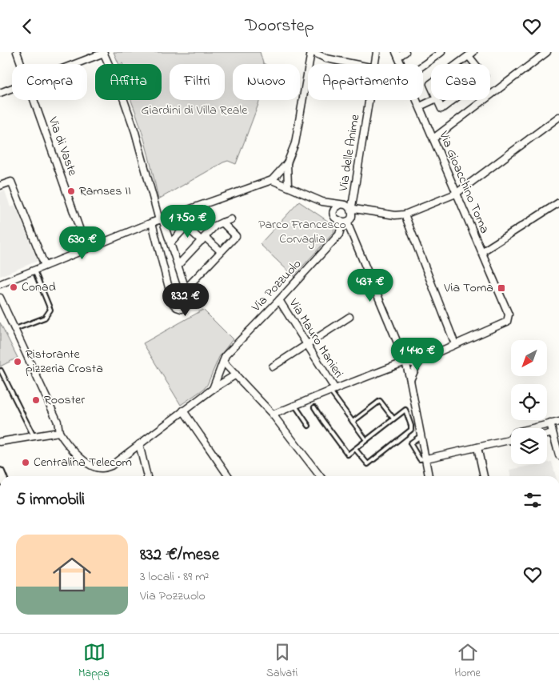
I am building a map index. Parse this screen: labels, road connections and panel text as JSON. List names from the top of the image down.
{
  "streets": {
    "street": [
      "Via di Vaste",
      "Via delle Anime",
      "Via Gioacchino Toma",
      "Via Pozzuolo",
      "Via Mauro Manieri"
    ]
  },
  "crossings": [
    ["Via delle Anime", "Via Pozzuolo"],
    ["Via Pozzuolo", "Via Mauro Manieri"]
  ],
  "parks": ["Giardini di Villa Reale", "Parco Francesco Corvaglia"],
  "places": {
    "other": [
      "Ramses II",
      "Conad",
      "Ristorante pizzeria Crosta",
      "Rooster",
      "Centralina Telecom"
    ],
    "transit": ["Via Toma"]
  },
  "north": "bottom left",
  "page": {
    "header": "Doorstep",
    "chip": [
      "Compra",
      "Affitta",
      "Filtri",
      "Nuovo",
      "Appartamento",
      "Casa"
    ],
    "price": [
      "1 750 €",
      "630 €",
      "437 €",
      "832 €",
      "1 440 €"
    ],
    "heading": "5 immobili",
    "list": [
      {
        "name": "832 €/mese",
        "note": "3 locali · 89 m² · Via Pozzuolo"
      }
    ],
    "tabs": ["Mappa", "Salvati", "Home"]
  }
}
